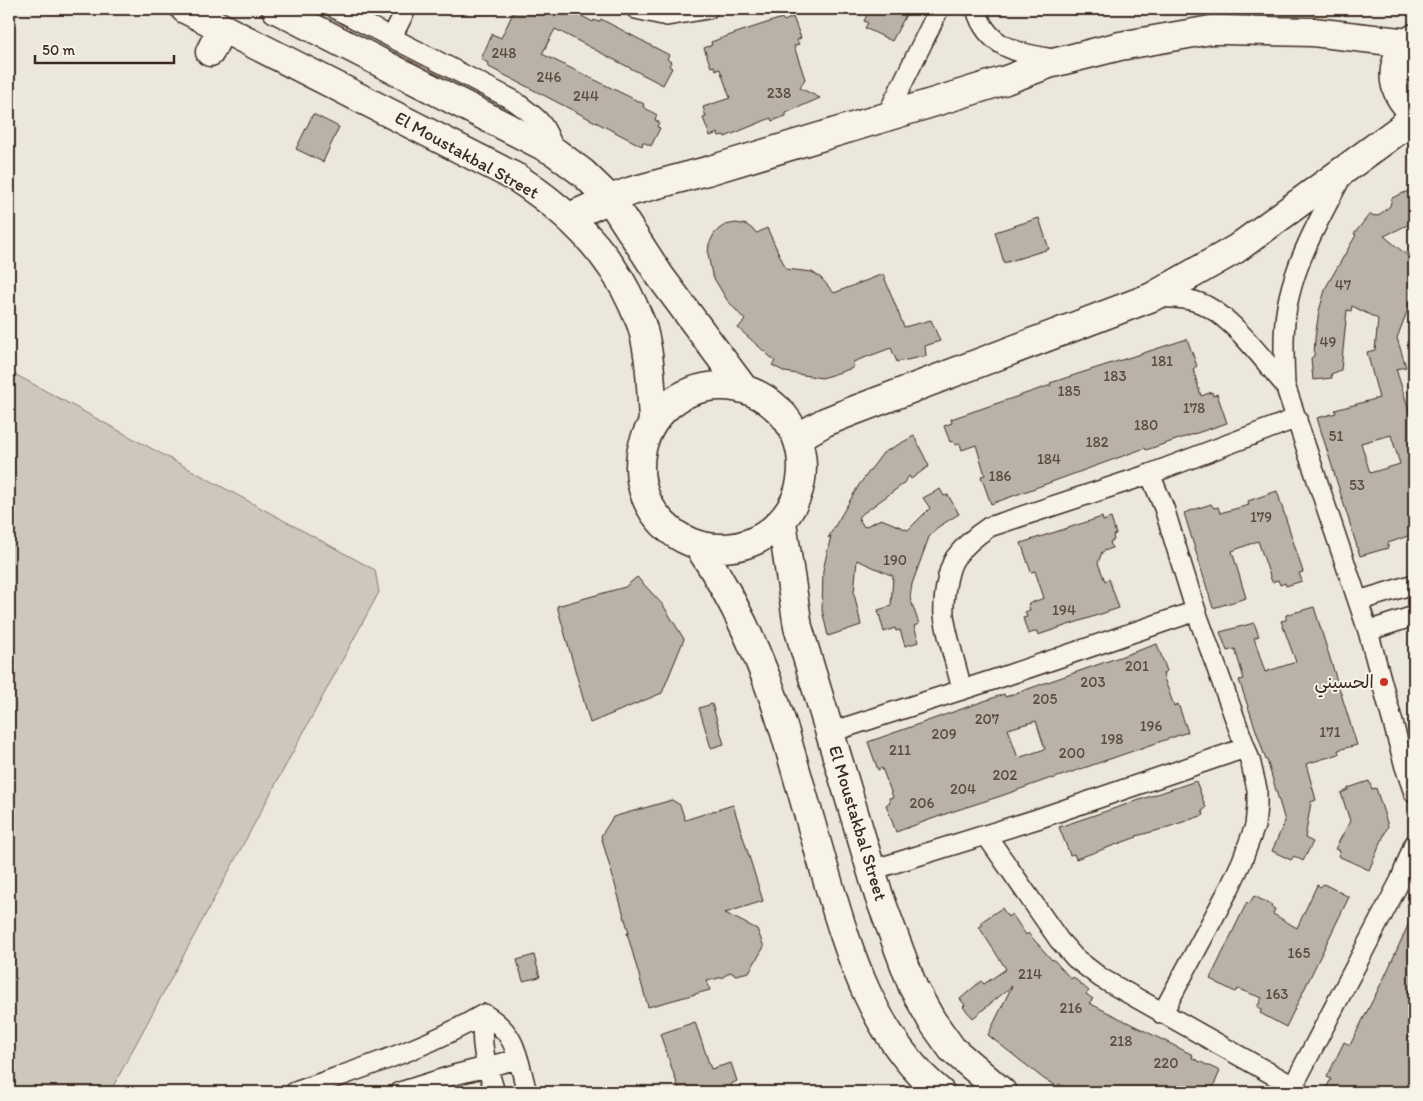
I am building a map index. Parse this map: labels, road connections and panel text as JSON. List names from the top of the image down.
{
  "streets": {
    "street": ["El Moustakbal Street"]
  },
  "places": ["الحسيني"],
  "house_numbers": [
    "248",
    "246",
    "238",
    "244",
    "47",
    "49",
    "181",
    "183",
    "185",
    "178",
    "180",
    "51",
    "182",
    "184",
    "186",
    "53",
    "179",
    "190",
    "194",
    "201",
    "203",
    "205",
    "207",
    "196",
    "171",
    "209",
    "198",
    "211",
    "200",
    "202",
    "204",
    "206",
    "165",
    "214",
    "163",
    "216",
    "218",
    "220"
  ],
  "scale_bar": "50 m"
}
